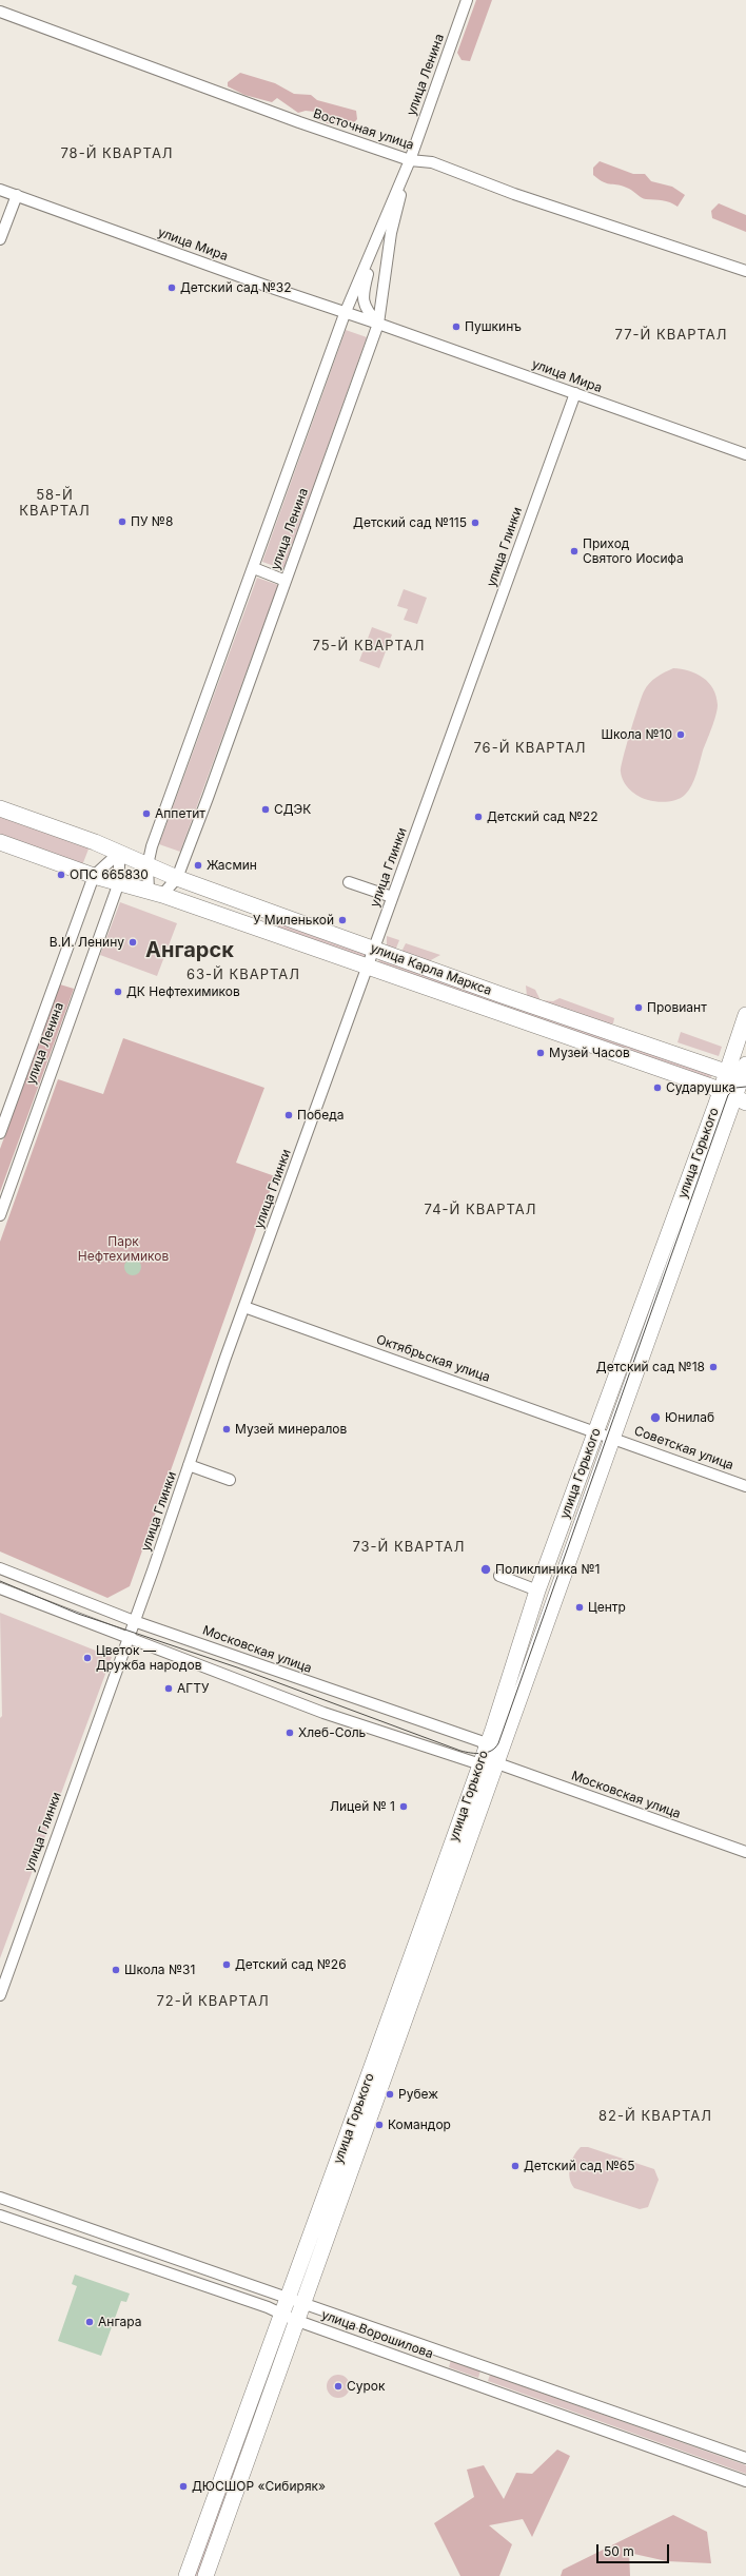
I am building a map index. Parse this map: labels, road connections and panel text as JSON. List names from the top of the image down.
{
  "streets": {
    "main road": ["улица Карла Маркса", "улица Горького"],
    "street": [
      "улица Ленина",
      "Восточная улица",
      "улица Мира",
      "улица Глинки",
      "Октябрьская улица",
      "Советская улица",
      "Московская улица",
      "улица Ворошилова"
    ]
  },
  "crossings": [
    ["улица Ленина", "Восточная улица"],
    ["улица Ленина", "улица Мира"],
    ["улица Ленина", "улица Карла Маркса"],
    ["улица Мира", "улица Глинки"],
    ["улица Глинки", "улица Карла Маркса"],
    ["улица Глинки", "Октябрьская улица"],
    ["улица Глинки", "Московская улица"],
    ["улица Карла Маркса", "улица Горького"],
    ["улица Горького", "Октябрьская улица"],
    ["улица Горького", "Советская улица"],
    ["улица Горького", "Московская улица"],
    ["улица Горького", "улица Ворошилова"],
    ["Октябрьская улица", "Советская улица"]
  ],
  "districts": [
    "78-Й КВАРТАЛ",
    "77-Й КВАРТАЛ",
    "58-Й КВАРТАЛ",
    "75-Й КВАРТАЛ",
    "76-Й КВАРТАЛ",
    "Ангарск",
    "63-Й КВАРТАЛ",
    "74-Й КВАРТАЛ",
    "73-Й КВАРТАЛ",
    "72-Й КВАРТАЛ",
    "82-Й КВАРТАЛ"
  ],
  "parks": ["Парк Нефтехимиков"],
  "places": [
    "Детский сад №32",
    "Пушкинъ",
    "ПУ №8",
    "Детский сад №115",
    "Приход Святого Иосифа",
    "Школа №10",
    "СДЭК",
    "Аппетит",
    "Детский сад №22",
    "Жасмин",
    "ОПС 665830",
    "У Миленькой",
    "В.И. Ленину",
    "ДК Нефтехимиков",
    "Провиант",
    "Музей Часов",
    "Сударушка",
    "Победа",
    "Детский сад №18",
    "Юнилаб",
    "Музей минералов",
    "Поликлиника №1",
    "Центр",
    "Цветок — Дружба народов",
    "АГТУ",
    "Хлеб-Соль",
    "Лицей № 1",
    "Детский сад №26",
    "Школа №31",
    "Рубеж",
    "Командор",
    "Детский сад №65",
    "Ангара",
    "Сурок",
    "ДЮСШОР «Сибиряк»"
  ],
  "scale_bar": "50 m"
}
